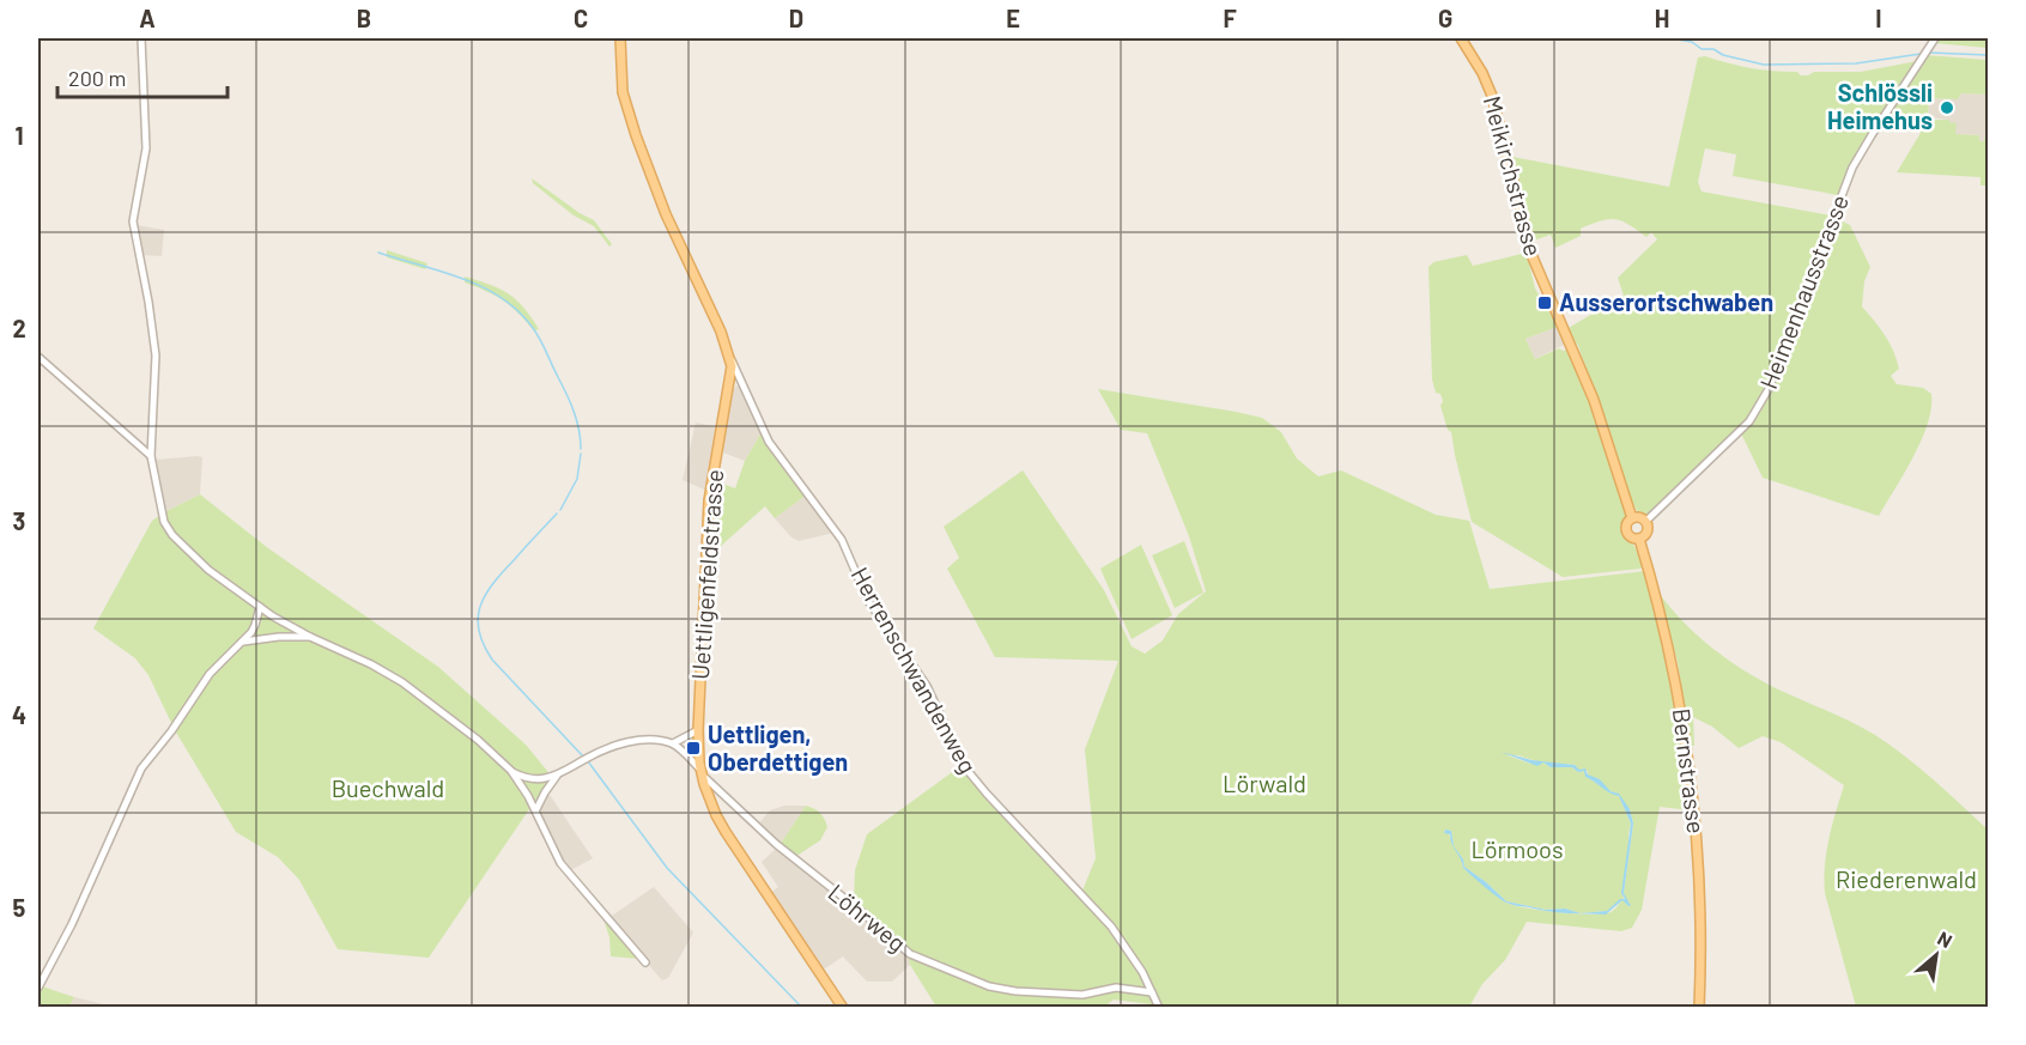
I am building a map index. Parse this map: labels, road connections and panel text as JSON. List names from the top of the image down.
{
  "streets": {
    "main road": ["Meikirchstrasse", "Uettligenfeldstrasse", "Bernstrasse"],
    "street": ["Heimenhausstrasse", "Herrenschwandenweg", "Löhrweg"]
  },
  "crossings": [
    ["Meikirchstrasse", "Heimenhausstrasse"],
    ["Meikirchstrasse", "Bernstrasse"],
    ["Heimenhausstrasse", "Bernstrasse"],
    ["Uettligenfeldstrasse", "Herrenschwandenweg"],
    ["Uettligenfeldstrasse", "Löhrweg"],
    ["Herrenschwandenweg", "Löhrweg"]
  ],
  "parks": [
    "Lörwald",
    "Buechwald",
    "Lörmoos",
    "Riederenwald"
  ],
  "places": {
    "other": ["Schlössli Heimehus"],
    "transit": ["Ausserortschwaben", "Uettligen, Oberdettigen"]
  },
  "scale_bar": "200 m",
  "north": "top right",
  "grid": {
    "columns": [
      "A",
      "B",
      "C",
      "D",
      "E",
      "F",
      "G",
      "H",
      "I"
    ],
    "rows": [
      "1",
      "2",
      "3",
      "4",
      "5"
    ]
  }
}
